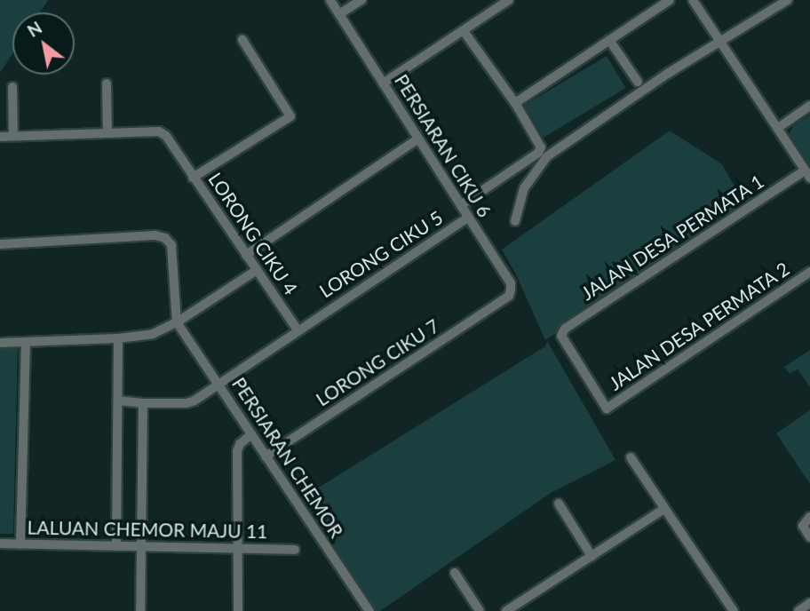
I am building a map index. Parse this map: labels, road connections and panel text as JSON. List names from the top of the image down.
{
  "streets": {
    "street": [
      "PERSIARAN CIKU 6",
      "LORONG CIKU 4",
      "JALAN DESA PERMATA 1",
      "LORONG CIKU 5",
      "JALAN DESA PERMATA 2",
      "LORONG CIKU 7",
      "PERSIARAN CHEMOR",
      "LALUAN CHEMOR MAJU 11"
    ]
  },
  "crossings": [
    ["PERSIARAN CIKU 6", "LORONG CIKU 5"],
    ["PERSIARAN CIKU 6", "LORONG CIKU 7"],
    ["LORONG CIKU 4", "LORONG CIKU 5"],
    ["JALAN DESA PERMATA 1", "JALAN DESA PERMATA 2"],
    ["LORONG CIKU 5", "PERSIARAN CHEMOR"],
    ["LORONG CIKU 7", "PERSIARAN CHEMOR"]
  ],
  "north": "top left"
}
